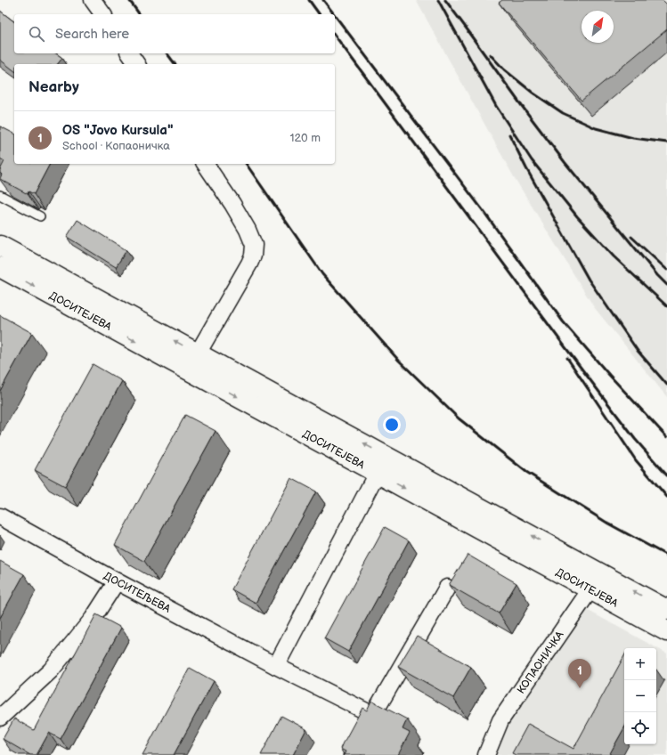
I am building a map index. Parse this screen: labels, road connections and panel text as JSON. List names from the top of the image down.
{
  "streets": {
    "main road": ["ДОСИТЕЈЕВА"],
    "street": ["ДОСИТЕЉЕВА", "КОПАОНИЧКА"]
  },
  "crossings": [
    ["ДОСИТЕЈЕВА", "КОПАОНИЧКА"]
  ],
  "north": "top right",
  "page": {
    "search": "Search here",
    "heading": "Nearby",
    "list": [
      {
        "mark": "1",
        "name": "OS \"Jovo Kursula\"",
        "note": "School · Копаоничка",
        "value": "120 m"
      }
    ],
    "map_buttons": ["+", "−"],
    "pins": "1"
  }
}
